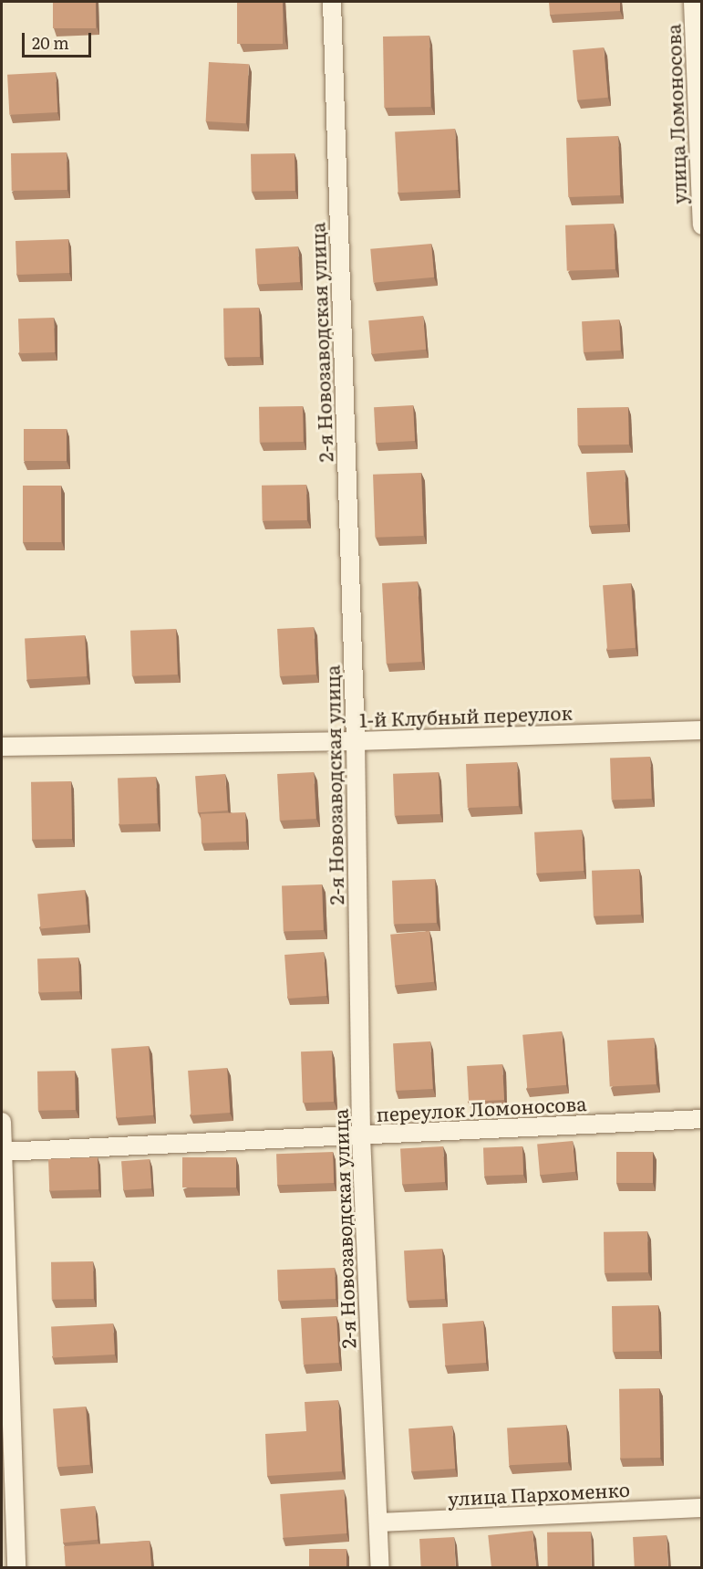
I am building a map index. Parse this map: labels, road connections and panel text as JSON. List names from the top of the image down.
{
  "streets": {
    "street": [
      "улица Ломоносова",
      "2-я Новозаводская улица",
      "1-й Клубный переулок",
      "переулок Ломоносова",
      "улица Пархоменко"
    ]
  },
  "crossings": [
    ["2-я Новозаводская улица", "1-й Клубный переулок"],
    ["2-я Новозаводская улица", "переулок Ломоносова"],
    ["2-я Новозаводская улица", "улица Пархоменко"]
  ],
  "scale_bar": "20 m"
}
